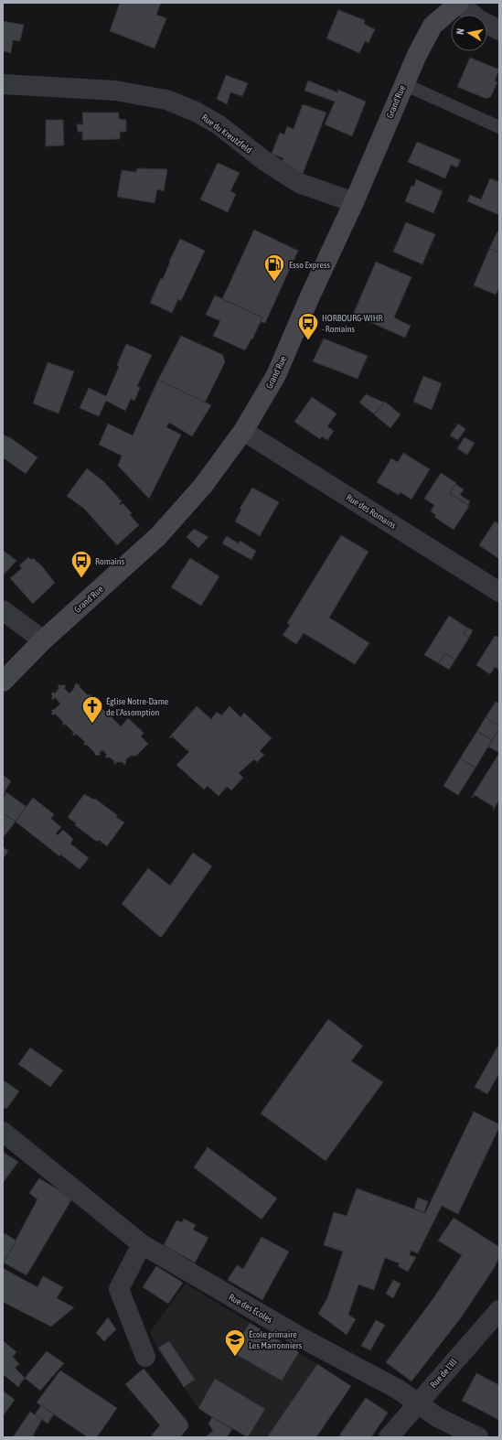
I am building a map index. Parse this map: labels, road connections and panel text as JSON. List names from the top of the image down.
{
  "streets": {
    "main road": ["Grand'Rue"],
    "street": [
      "Rue du Kreutzfeld",
      "Rue des Romains",
      "Rue des Écoles",
      "Rue de l'Ill"
    ]
  },
  "crossings": [
    ["Grand'Rue", "Rue du Kreutzfeld"],
    ["Grand'Rue", "Rue des Romains"],
    ["Rue des Écoles", "Rue de l'Ill"]
  ],
  "places": {
    "fuel station": ["Esso Express"],
    "bus stop": ["HORBOURG-WIHR - Romains", "Romains"],
    "church": ["Église Notre-Dame de l'Assomption"],
    "school or university": ["École primaire Les Marronniers"]
  },
  "north": "left"
}
